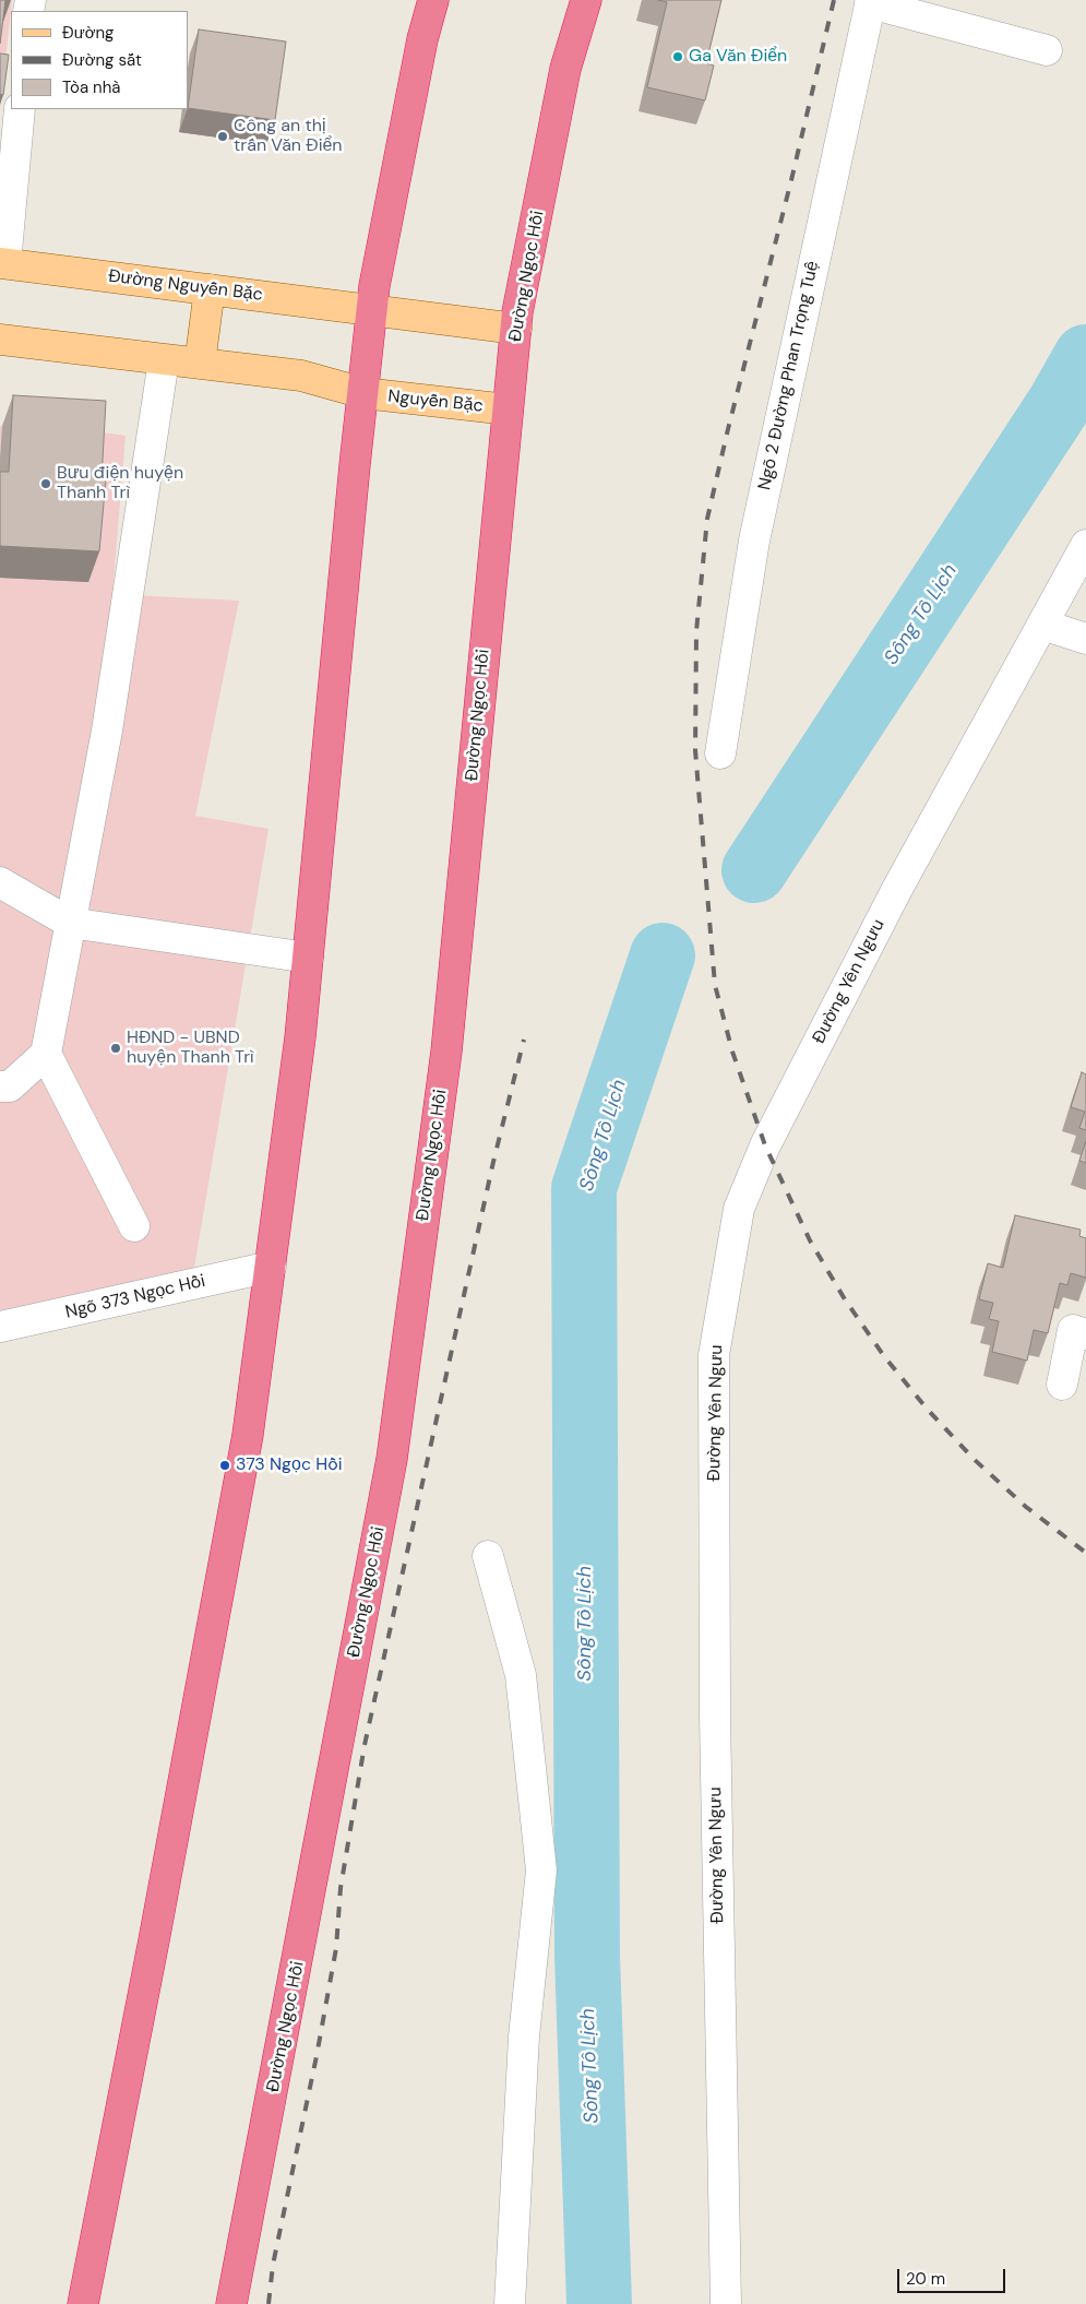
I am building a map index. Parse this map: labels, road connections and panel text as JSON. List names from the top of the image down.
{
  "streets": {
    "highway": ["Đường Ngọc Hồi"],
    "main road": ["Đường Nguyễn Bặc", "Nguyễn Bặc"],
    "street": ["Ngõ 2 Đường Phan Trọng Tuệ", "Đường Yên Ngưu", "Ngõ 373 Ngọc Hồi"]
  },
  "crossings": [
    ["Đường Ngọc Hồi", "Nguyễn Bặc"]
  ],
  "water": ["Sông Tô Lịch"],
  "places": [
    "Ga Văn Điển",
    "Công an thị trấn Văn Điển",
    "Bưu điện huyện Thanh Trì",
    "HĐND - UBND huyện Thanh Trì",
    "373 Ngọc Hồi"
  ],
  "legend": ["Đường", "Đường sắt", "Tòa nhà"],
  "scale_bar": "20 m"
}
